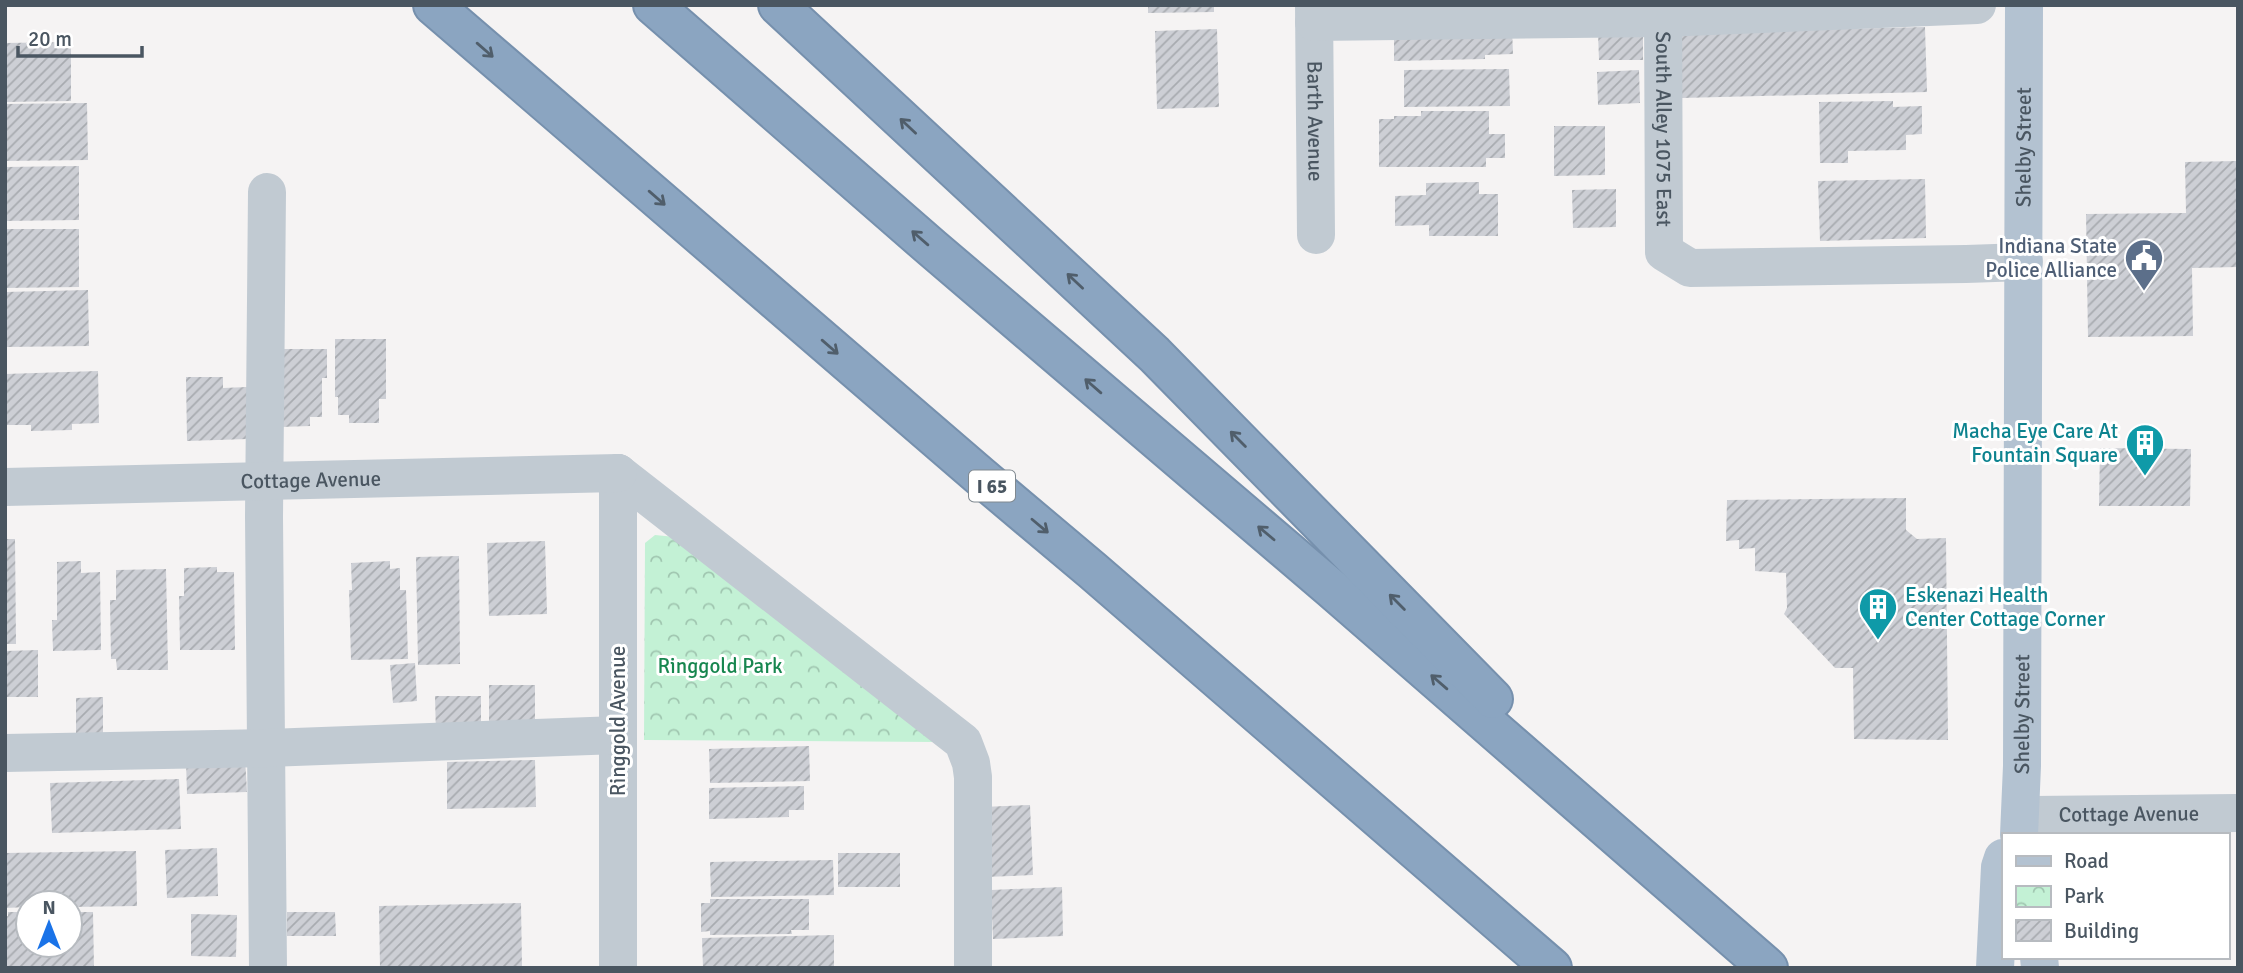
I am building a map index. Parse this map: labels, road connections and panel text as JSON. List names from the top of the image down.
{
  "streets": {
    "highway": ["I 65"],
    "main road": ["Shelby Street"],
    "street": [
      "Barth Avenue",
      "South Alley 1075 East",
      "Cottage Avenue",
      "Ringgold Avenue"
    ]
  },
  "crossings": [
    ["South Alley 1075 East", "Shelby Street"],
    ["Cottage Avenue", "Ringgold Avenue"]
  ],
  "parks": ["Ringgold Park"],
  "places": {
    "public building": ["Indiana State Police Alliance"],
    "building": ["Macha Eye Care At Fountain Square", "Eskenazi Health Center Cottage Corner"]
  },
  "legend": ["Road", "Park", "Building"],
  "scale_bar": "20 m",
  "north": "top"
}
